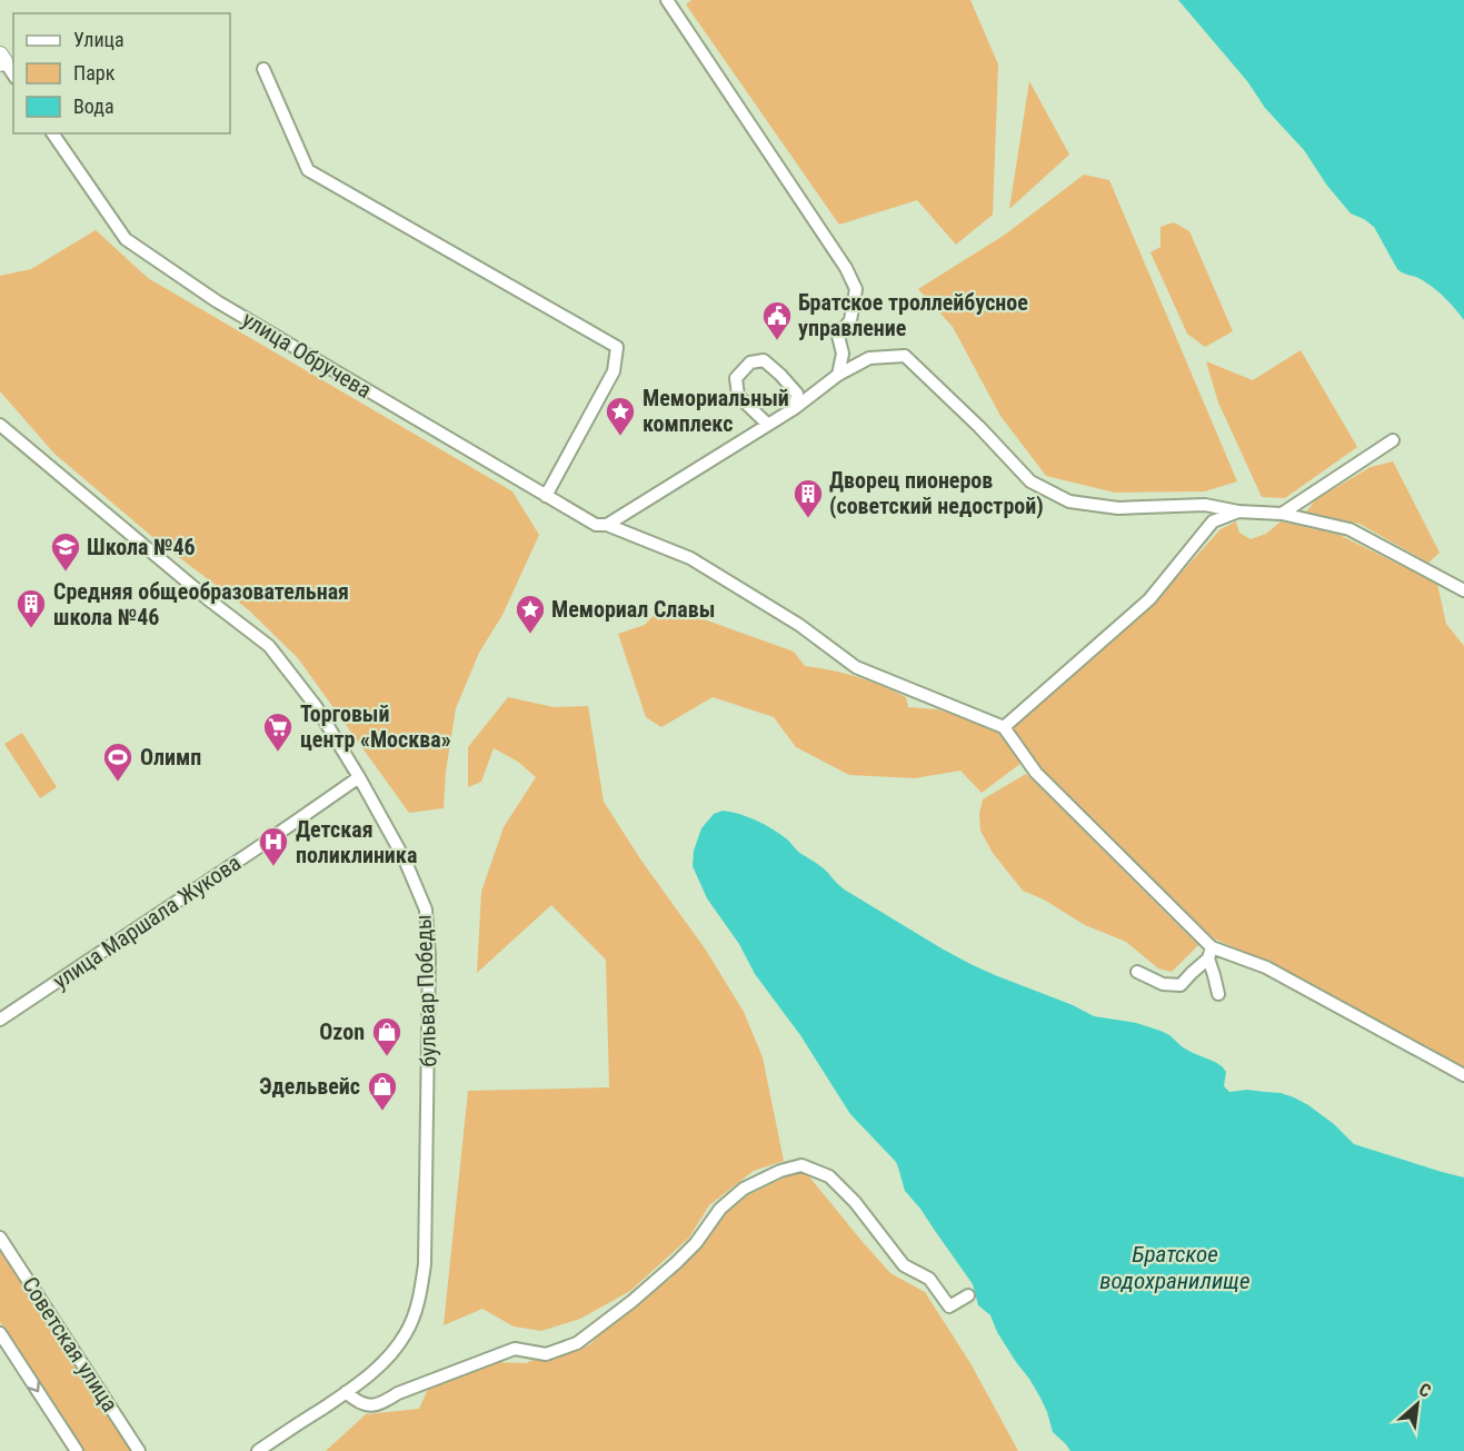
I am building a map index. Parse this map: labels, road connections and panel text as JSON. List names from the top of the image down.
{
  "streets": {
    "street": [
      "улица Обручева",
      "улица Маршала Жукова",
      "бульвар Победы",
      "Советская улица"
    ]
  },
  "crossings": [
    ["улица Маршала Жукова", "бульвар Победы"]
  ],
  "water": ["Братское водохранилище"],
  "places": {
    "public building": ["Братское троллейбусное управление"],
    "place": ["Мемориальный комплекс", "Мемориал Славы"],
    "building": ["Дворец пионеров (советский недострой)", "Средняя общеобразовательная школа №46"],
    "school or university": ["Школа №46"],
    "supermarket": ["Торговый центр «Москва»"],
    "sports": ["Олимп"],
    "hospital": ["Детская поликлиника"],
    "shop": ["Ozon", "Эдельвейс"]
  },
  "legend": ["Улица", "Парк", "Вода"],
  "north": "top right"
}
